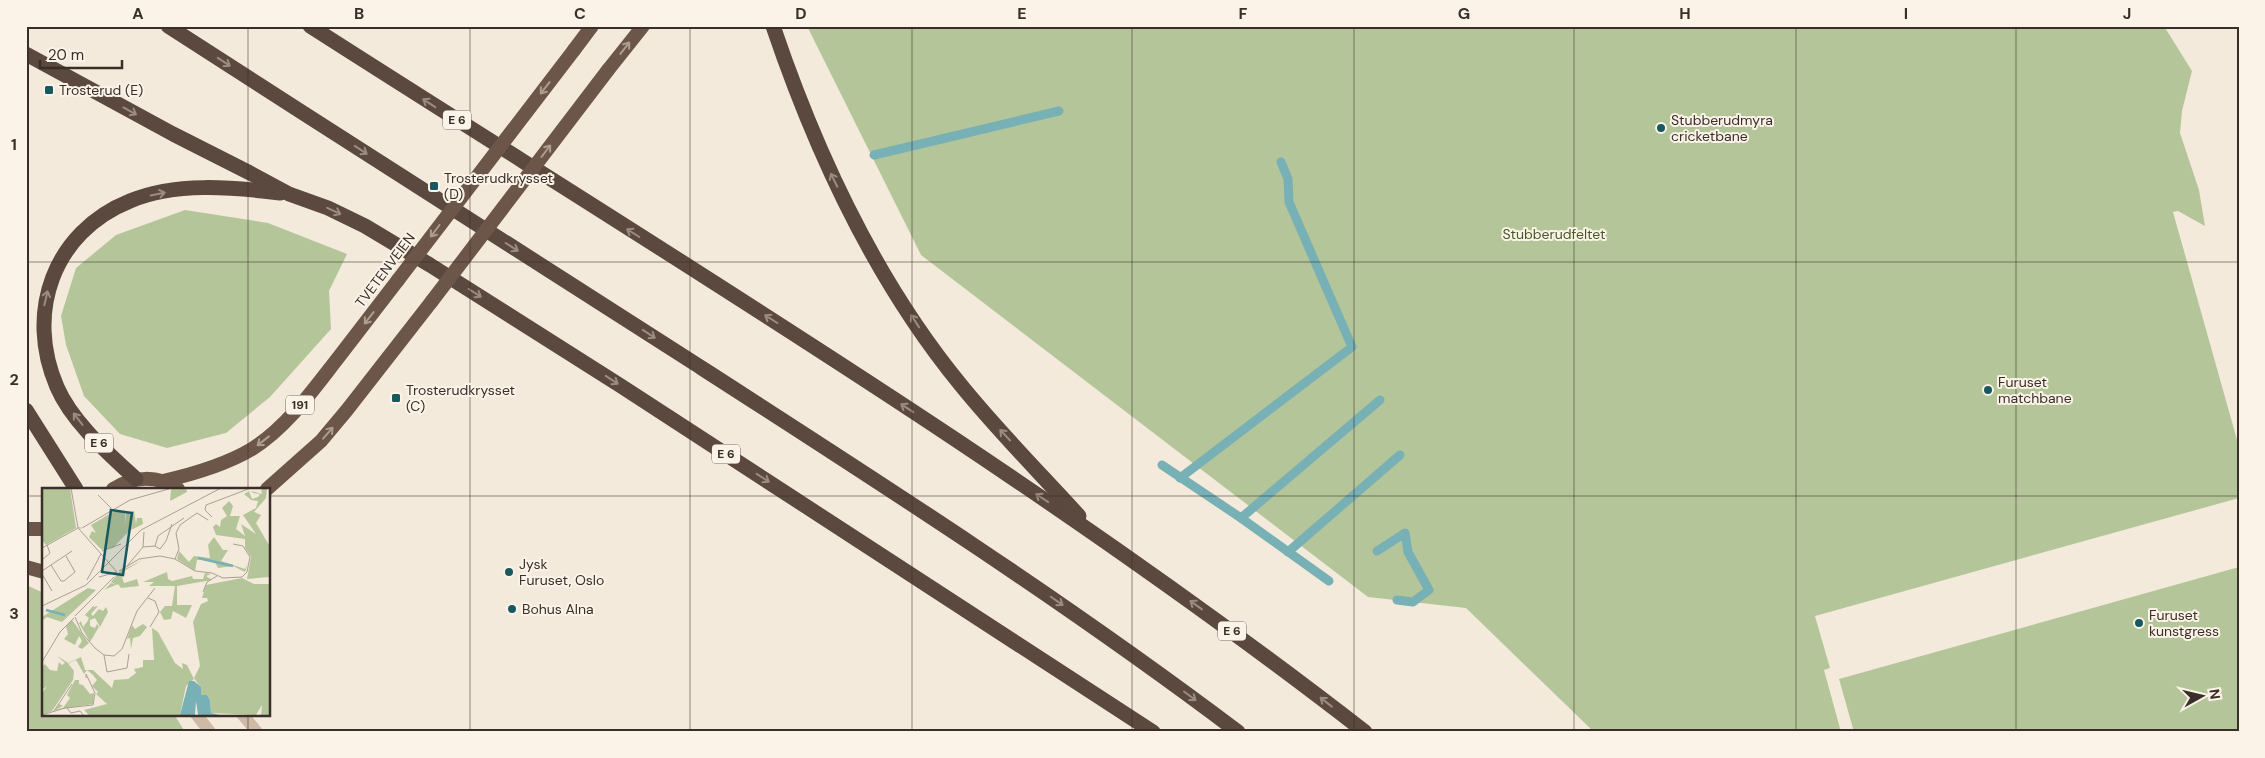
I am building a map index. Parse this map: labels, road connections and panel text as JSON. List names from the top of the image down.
{
  "streets": {
    "highway": ["E 6", "TVETENVEIEN", "191"]
  },
  "crossings": [
    ["E 6", "TVETENVEIEN"]
  ],
  "parks": ["Stubberudfeltet"],
  "places": {
    "transit": ["Trosterud (E)", "Trosterudkrysset (D)", "Trosterudkrysset (C)"],
    "other": [
      "Stubberudmyra cricketbane",
      "Furuset matchbane",
      "Jysk Furuset, Oslo",
      "Bohus Alna",
      "Furuset kunstgress"
    ]
  },
  "scale_bar": "20 m",
  "north": "right",
  "grid": {
    "columns": [
      "A",
      "B",
      "C",
      "D",
      "E",
      "F",
      "G",
      "H",
      "I",
      "J"
    ],
    "rows": ["1", "2", "3"]
  }
}
